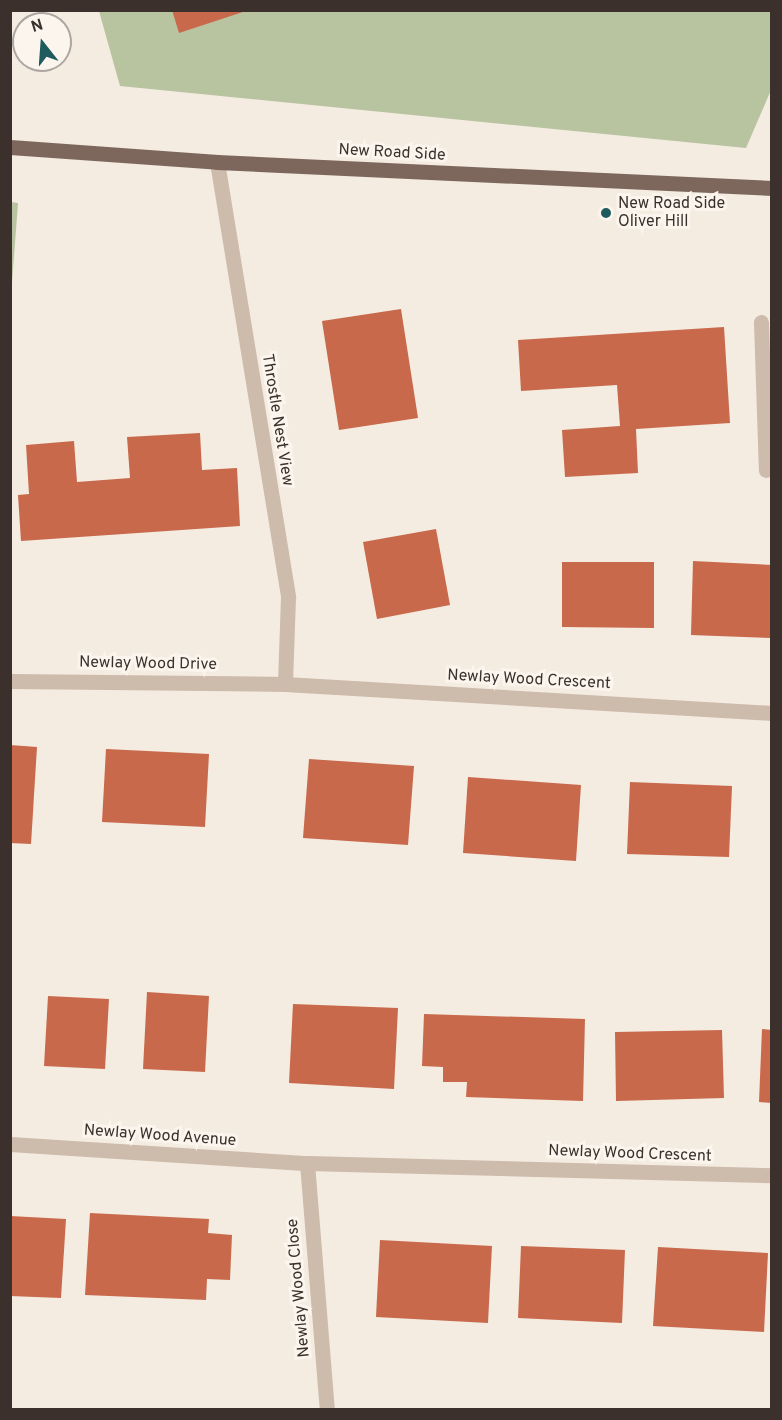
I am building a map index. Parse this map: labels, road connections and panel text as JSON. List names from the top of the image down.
{
  "streets": {
    "main road": ["New Road Side"],
    "street": [
      "Throstle Nest View",
      "Newlay Wood Drive",
      "Newlay Wood Crescent",
      "Newlay Wood Avenue",
      "Newlay Wood Close"
    ]
  },
  "crossings": [
    ["New Road Side", "Throstle Nest View"],
    ["Throstle Nest View", "Newlay Wood Drive"],
    ["Throstle Nest View", "Newlay Wood Crescent"],
    ["Newlay Wood Drive", "Newlay Wood Crescent"],
    ["Newlay Wood Crescent", "Newlay Wood Avenue"],
    ["Newlay Wood Crescent", "Newlay Wood Close"],
    ["Newlay Wood Avenue", "Newlay Wood Close"]
  ],
  "places": ["New Road Side Oliver Hill"],
  "north": "top"
}
